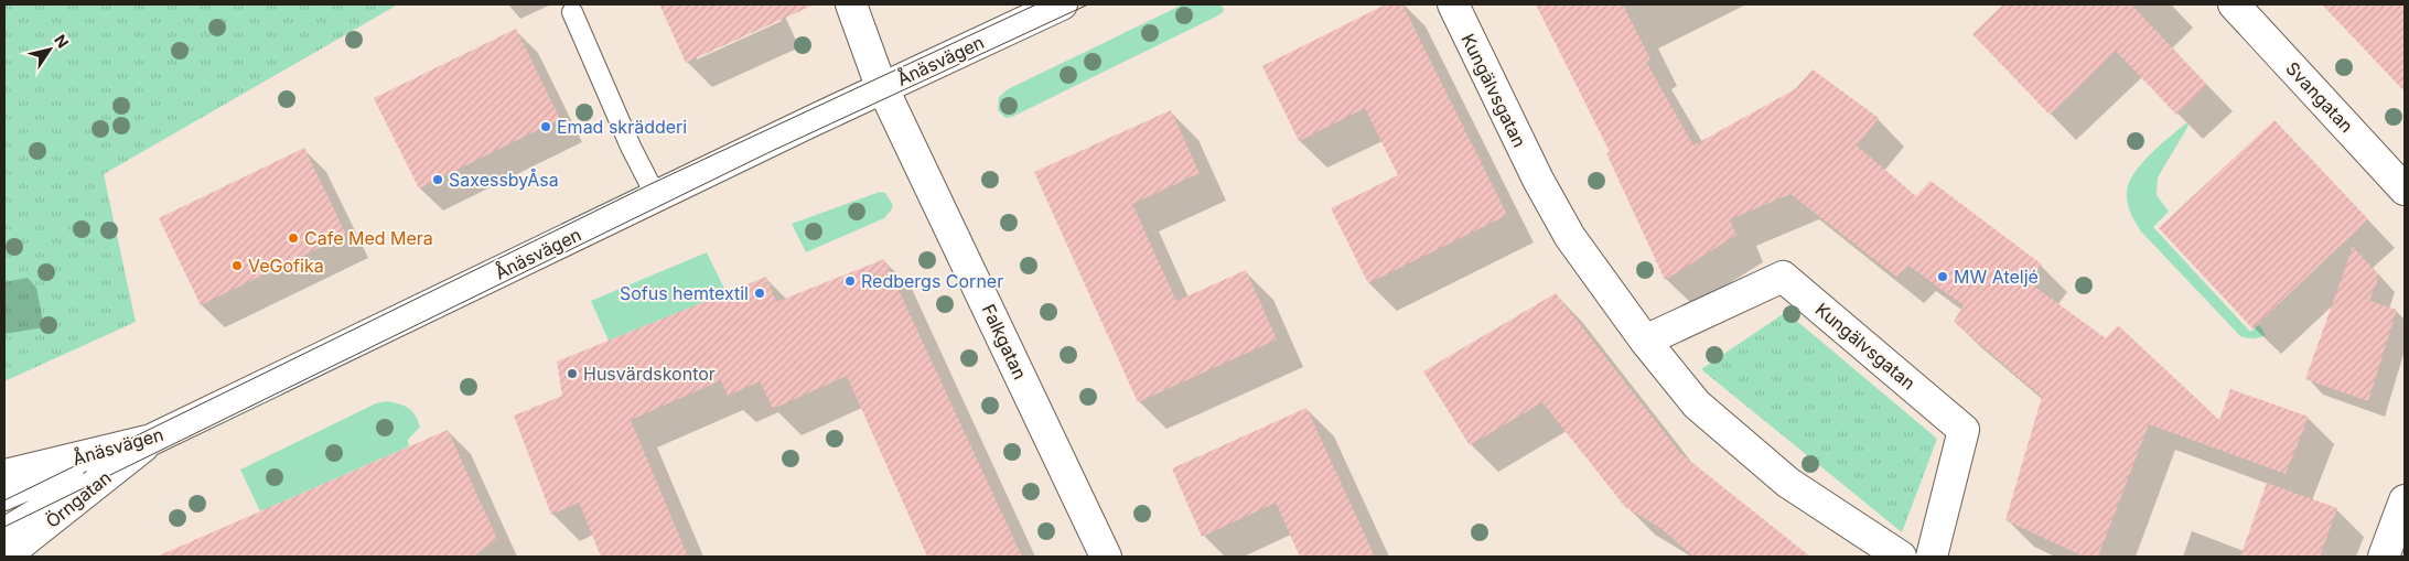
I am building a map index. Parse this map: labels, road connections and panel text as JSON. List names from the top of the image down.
{
  "streets": {
    "street": [
      "Ånäsvägen",
      "Kungälvsgatan",
      "Svangatan",
      "Falkgatan",
      "Örngatan"
    ]
  },
  "crossings": [
    ["Ånäsvägen", "Falkgatan"],
    ["Ånäsvägen", "Örngatan"]
  ],
  "places": [
    "Emad skrädderi",
    "SaxessbyÅsa",
    "Cafe Med Mera",
    "VeGofika",
    "MW Ateljé",
    "Redbergs Corner",
    "Sofus hemtextil",
    "Husvärdskontor"
  ],
  "north": "top right"
}
